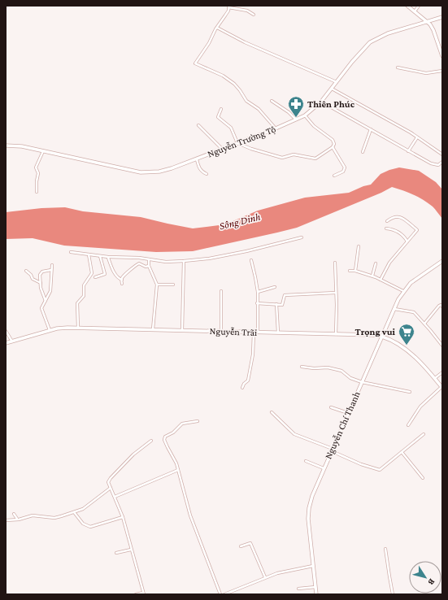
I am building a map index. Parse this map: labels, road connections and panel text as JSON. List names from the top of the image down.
{
  "streets": {
    "main road": ["Nguyễn Trường Tộ", "Nguyễn Trãi", "Nguyễn Chí Thanh"]
  },
  "crossings": [
    ["Nguyễn Trãi", "Nguyễn Chí Thanh"]
  ],
  "water": ["Sông Dinh"],
  "places": {
    "pharmacy": ["Thiên Phúc"],
    "supermarket": ["Trọng vui"]
  },
  "north": "bottom right"
}
